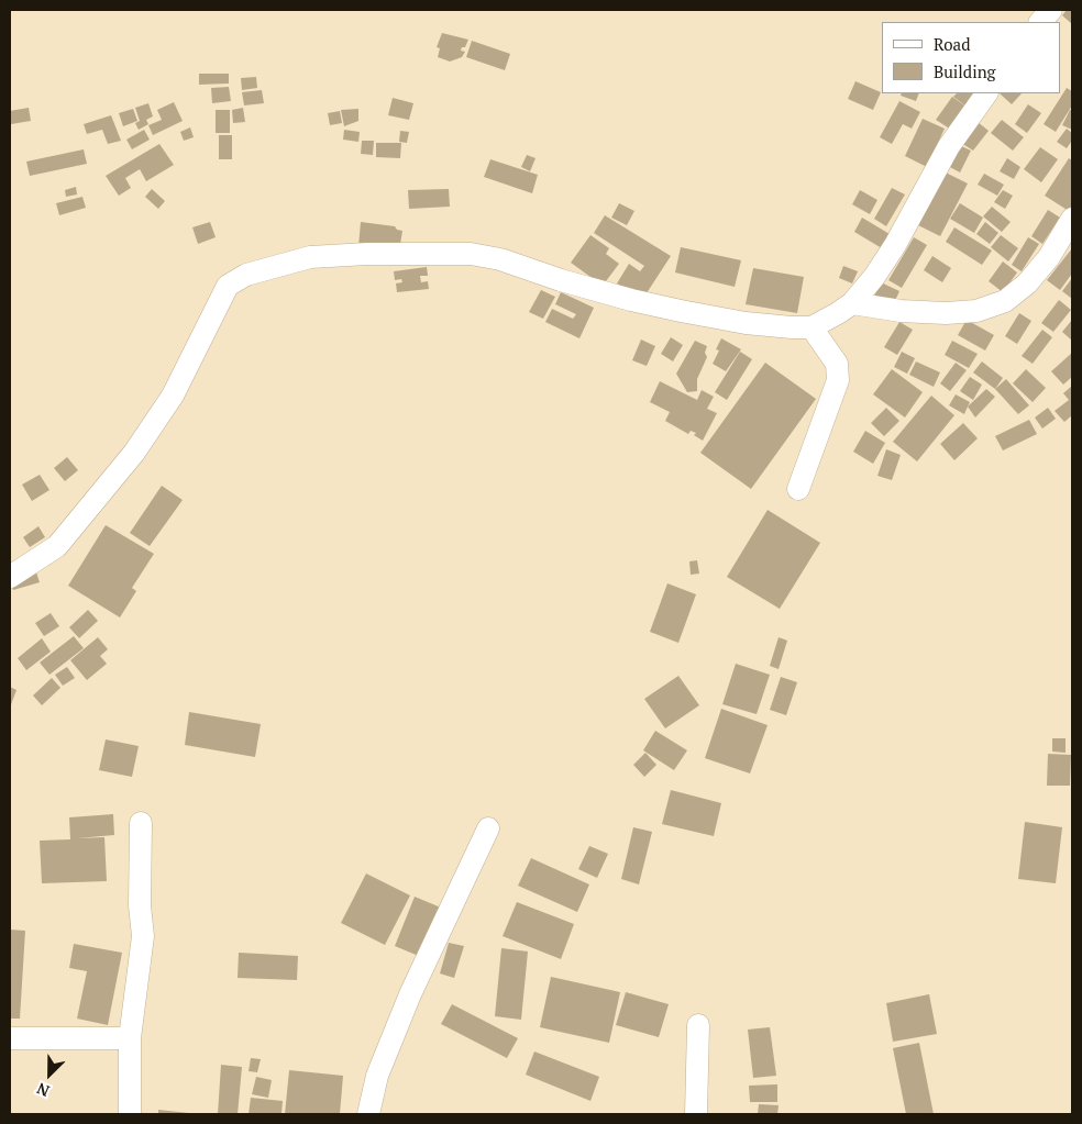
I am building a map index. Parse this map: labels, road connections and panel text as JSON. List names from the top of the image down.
{
  "legend": ["Road", "Building"],
  "north": "bottom left"
}
